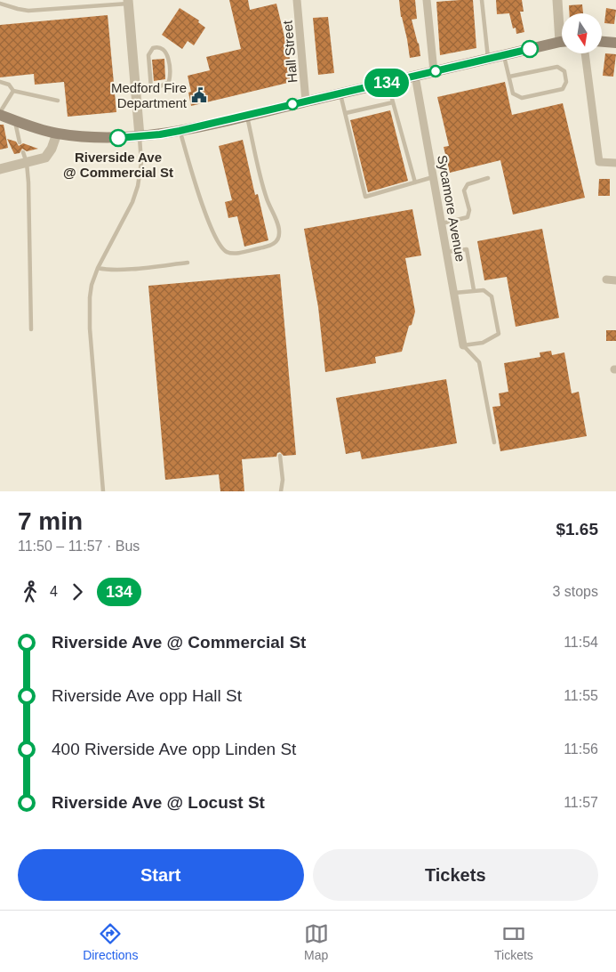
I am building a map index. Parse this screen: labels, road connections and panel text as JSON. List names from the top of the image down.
{
  "streets": {
    "street": ["Hall Street", "Sycamore Avenue"]
  },
  "places": {
    "public building": ["Medford Fire Department"],
    "other": ["Riverside Ave @ Commercial St"]
  },
  "lines": ["bus line 134"],
  "north": "bottom",
  "page": {
    "on_map": "134",
    "heading": ["7 min", "11:50 – 11:57 · Bus", "$1.65"],
    "legs": ["4", "134", "3 stops"],
    "list": [
      {
        "name": "Riverside Ave @ Commercial St",
        "value": "11:54"
      },
      {
        "name": "Riverside Ave opp Hall St",
        "value": "11:55"
      },
      {
        "name": "400 Riverside Ave opp Linden St",
        "value": "11:56"
      },
      {
        "name": "Riverside Ave @ Locust St",
        "value": "11:57"
      }
    ],
    "buttons": ["Start", "Tickets"],
    "tabs": ["Directions", "Map", "Tickets"]
  }
}
